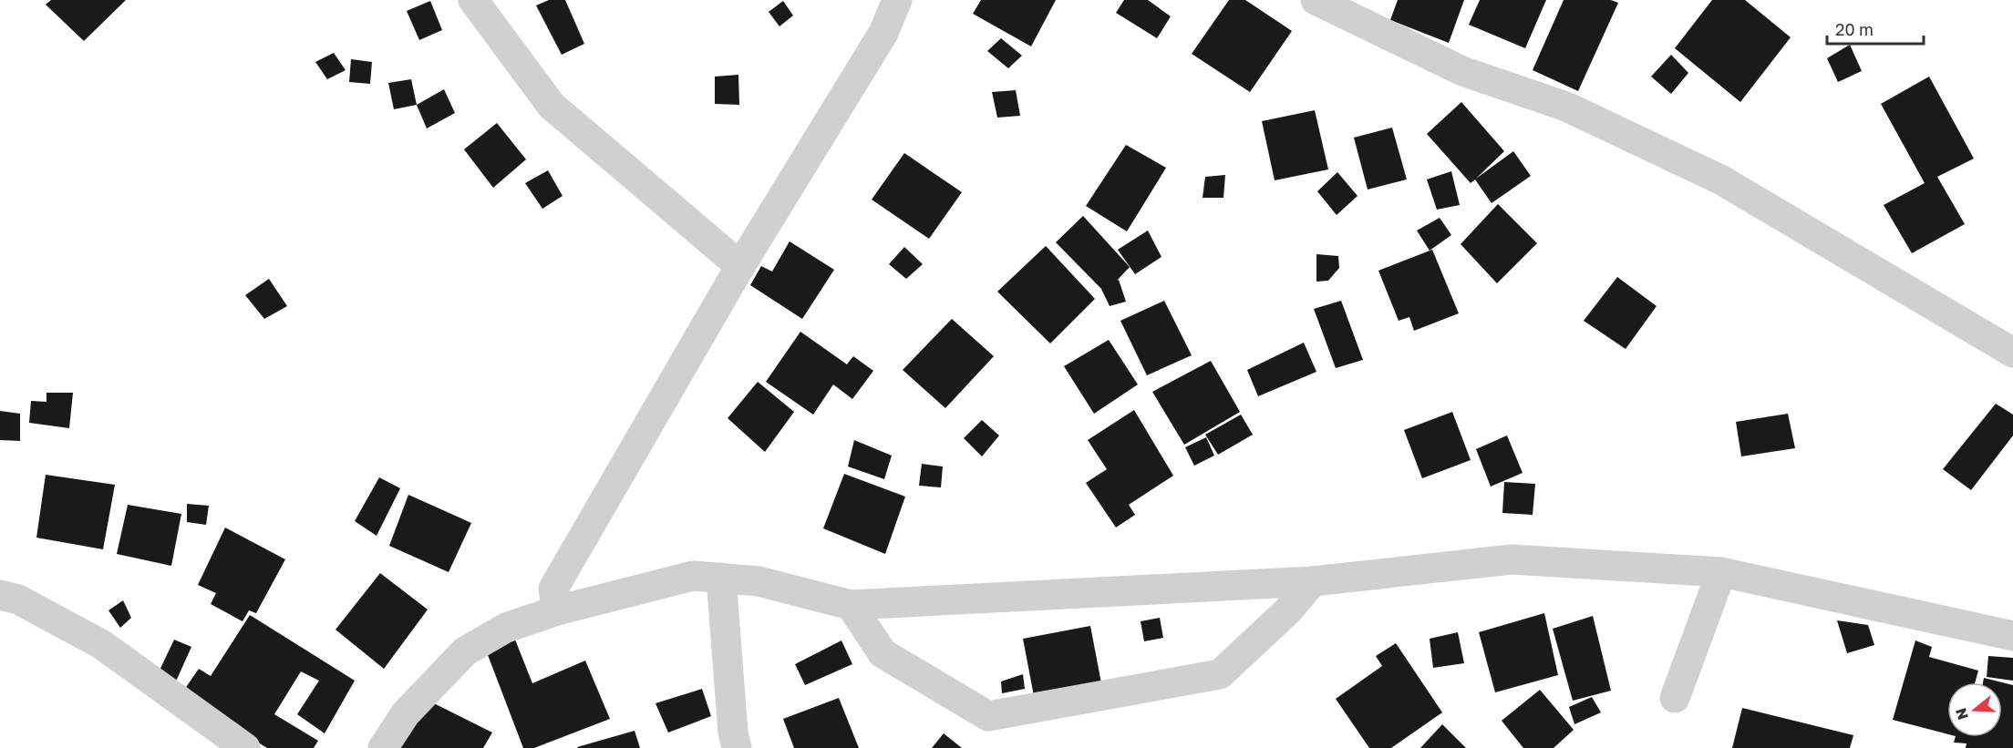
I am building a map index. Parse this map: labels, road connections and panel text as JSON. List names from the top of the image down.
{
  "scale_bar": "20 m",
  "north": "left"
}
